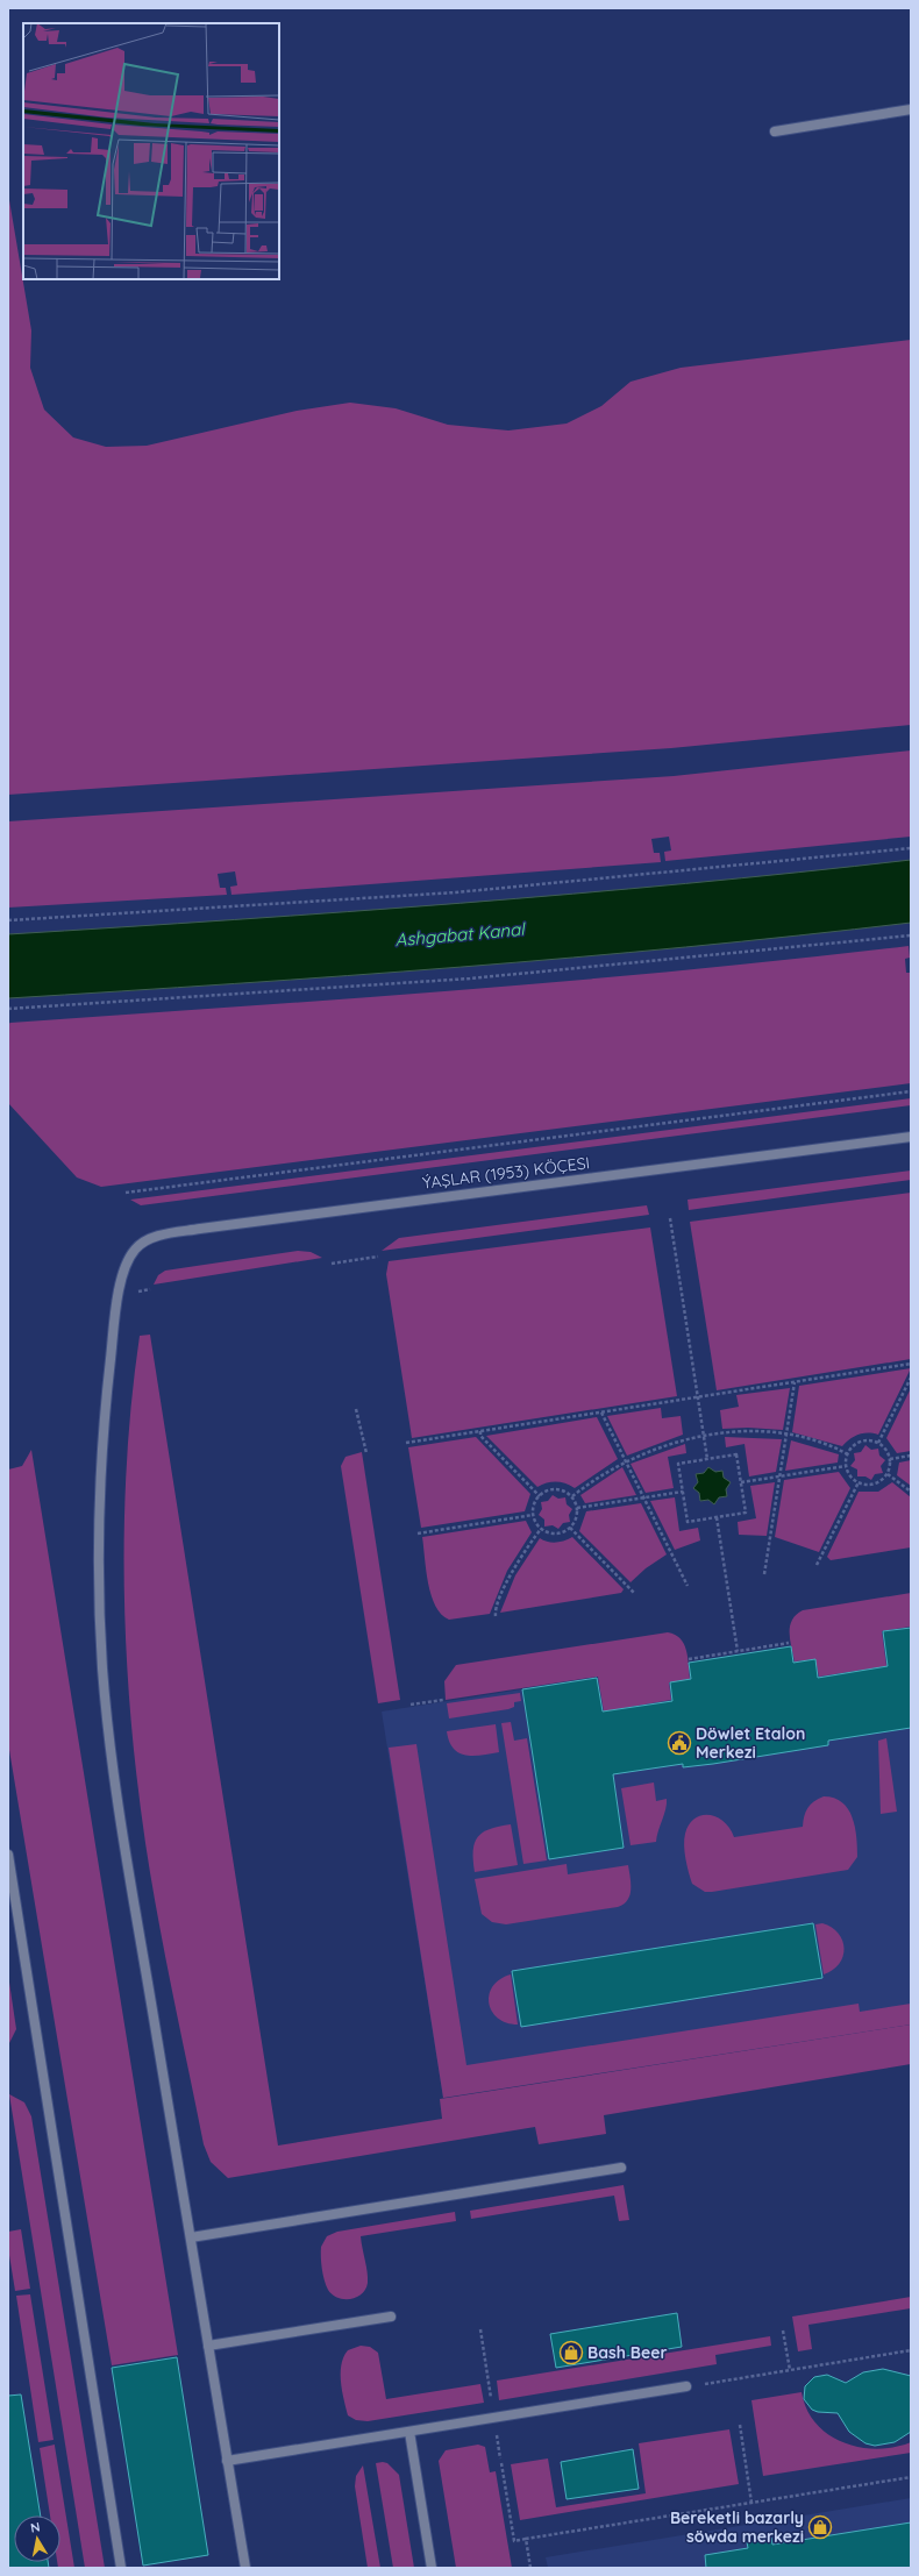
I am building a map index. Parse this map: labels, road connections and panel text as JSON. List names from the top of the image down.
{
  "streets": {
    "street": ["ÝAŞLAR (1953) KÖÇESI"]
  },
  "water": ["Ashgabat Kanal"],
  "places": {
    "public building": ["Döwlet Etalon Merkezi"],
    "shop": ["Bash Beer", "Bereketli bazarly söwda merkezi"]
  },
  "north": "top"
}
